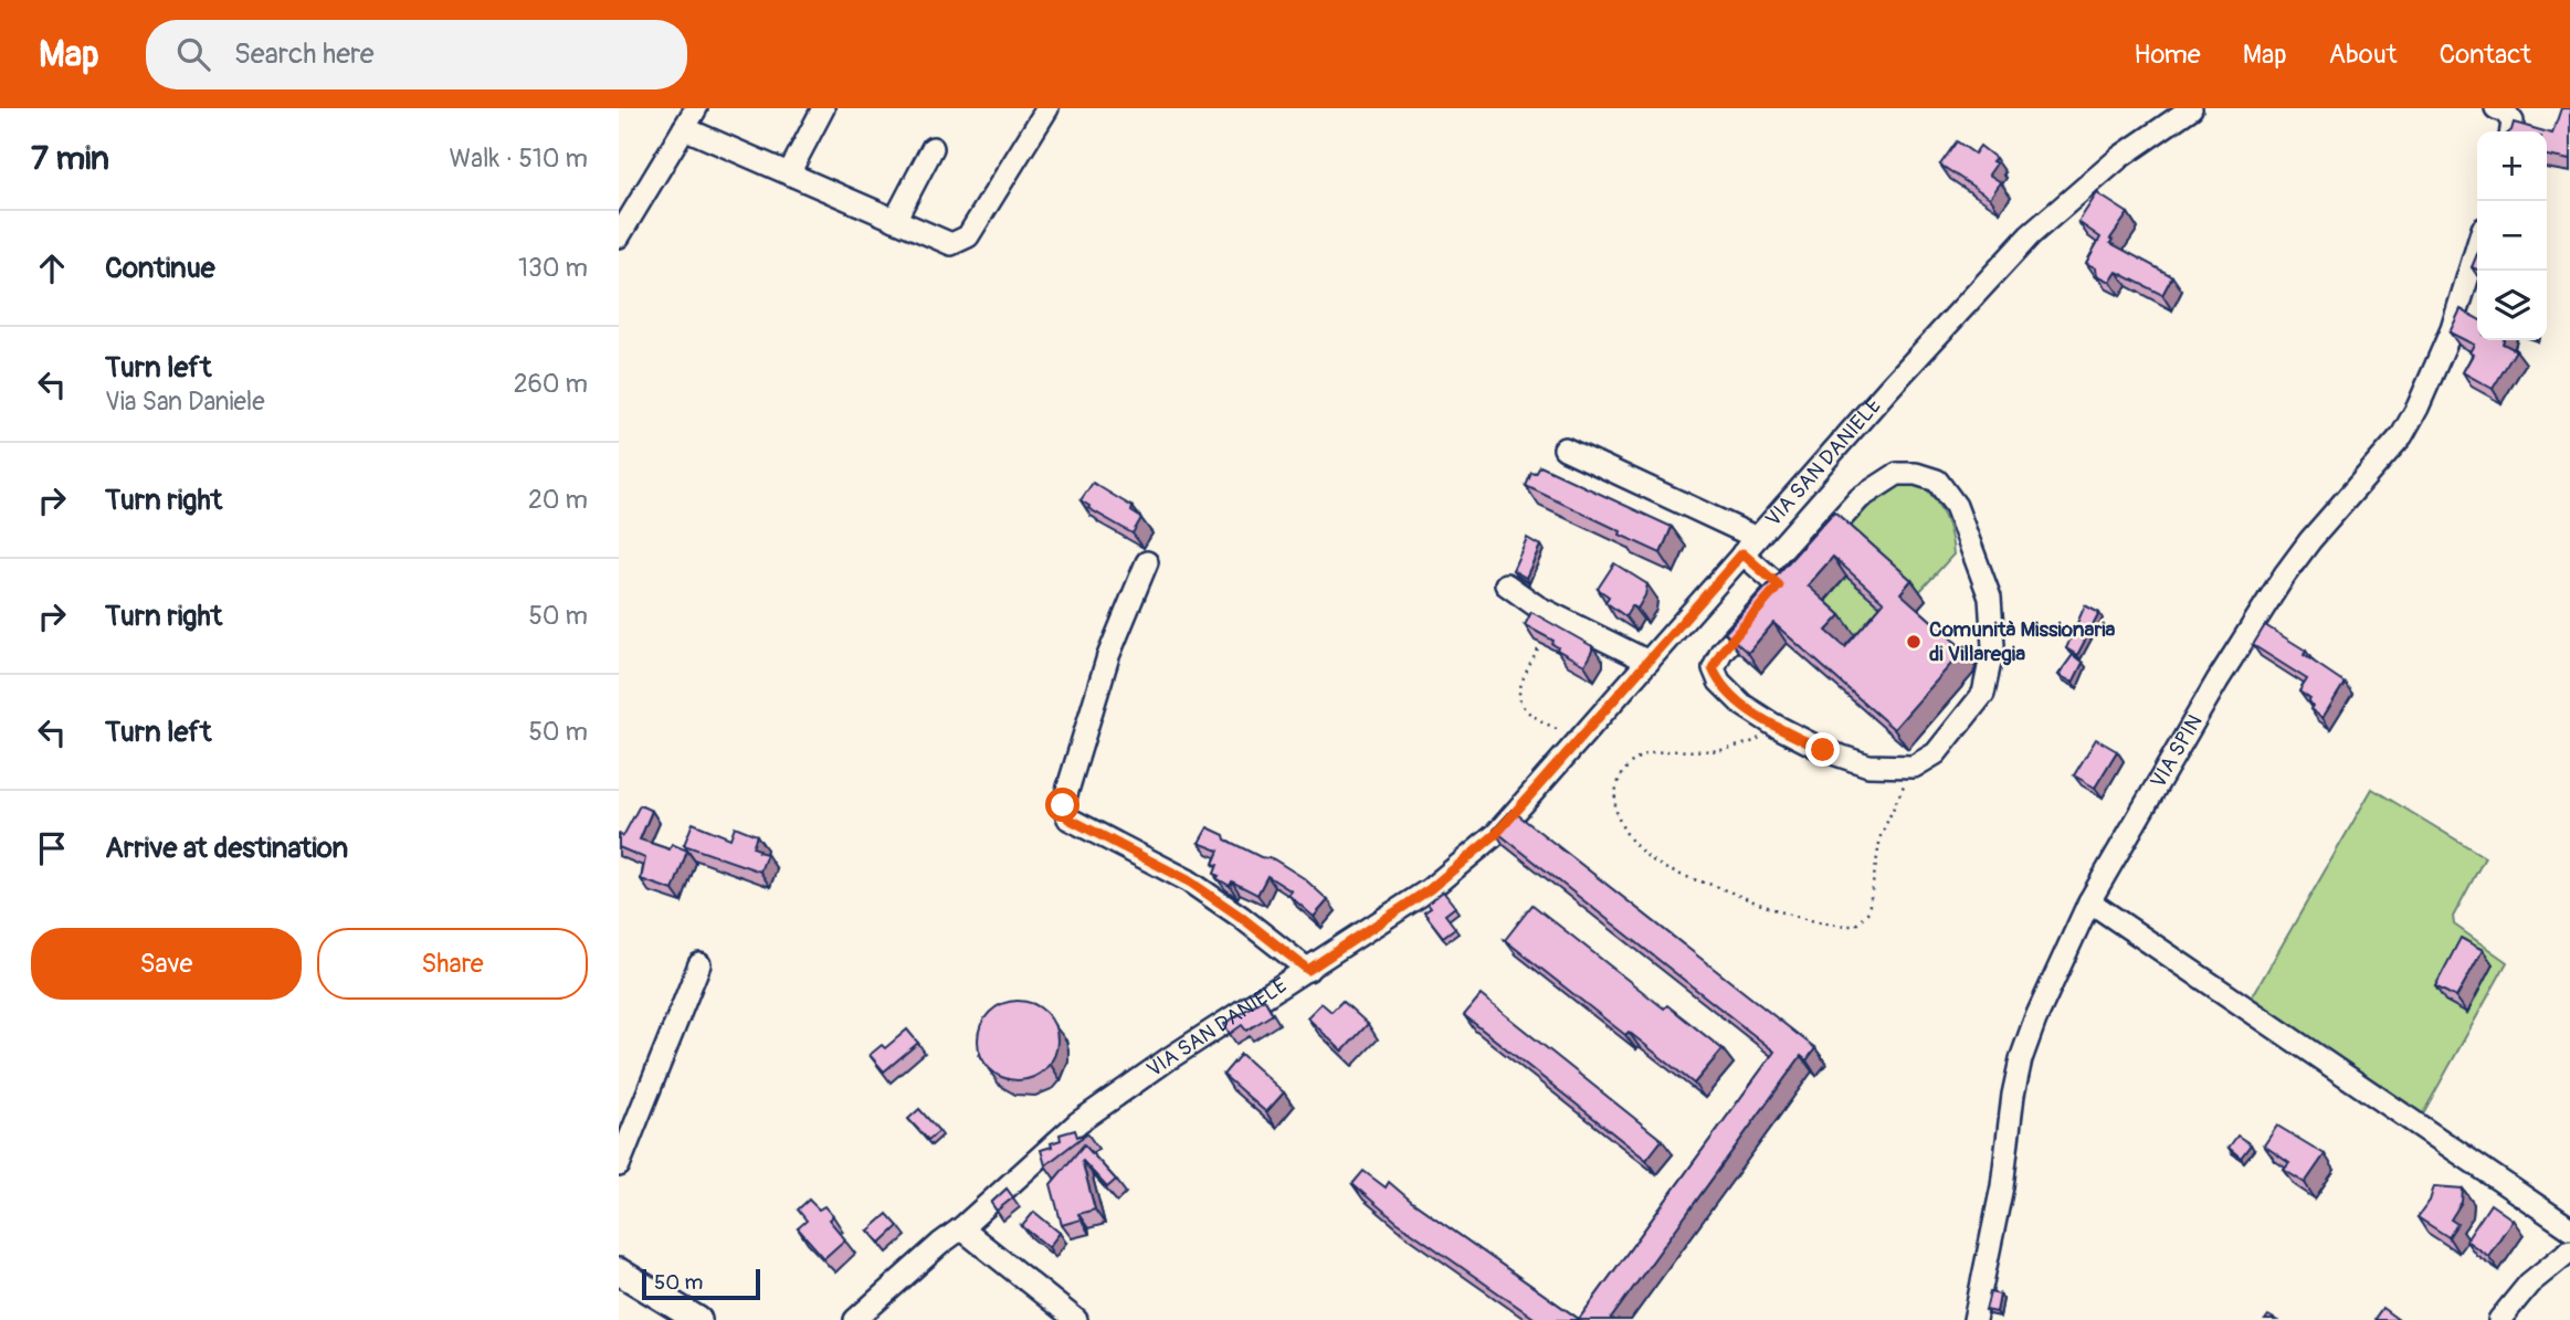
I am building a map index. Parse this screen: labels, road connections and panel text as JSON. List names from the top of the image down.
{
  "streets": {
    "street": ["VIA SAN DANIELE", "VIA SPIN"]
  },
  "places": ["Comunità Missionaria di Villaregia"],
  "scale_bar": "50 m",
  "page": {
    "header": "Map",
    "search": "Search here",
    "nav": [
      "Home",
      "Map",
      "About",
      "Contact"
    ],
    "heading": ["7 min", "Walk · 510 m"],
    "map_buttons": ["+", "−"],
    "list": [
      ["Continue", "130 m"],
      ["Turn left", "Via San Daniele", "260 m"],
      ["Turn right", "20 m"],
      ["Turn right", "50 m"],
      ["Turn left", "50 m"],
      "Arrive at destination"
    ],
    "buttons": ["Save", "Share"],
    "scale": "50 m"
  }
}
